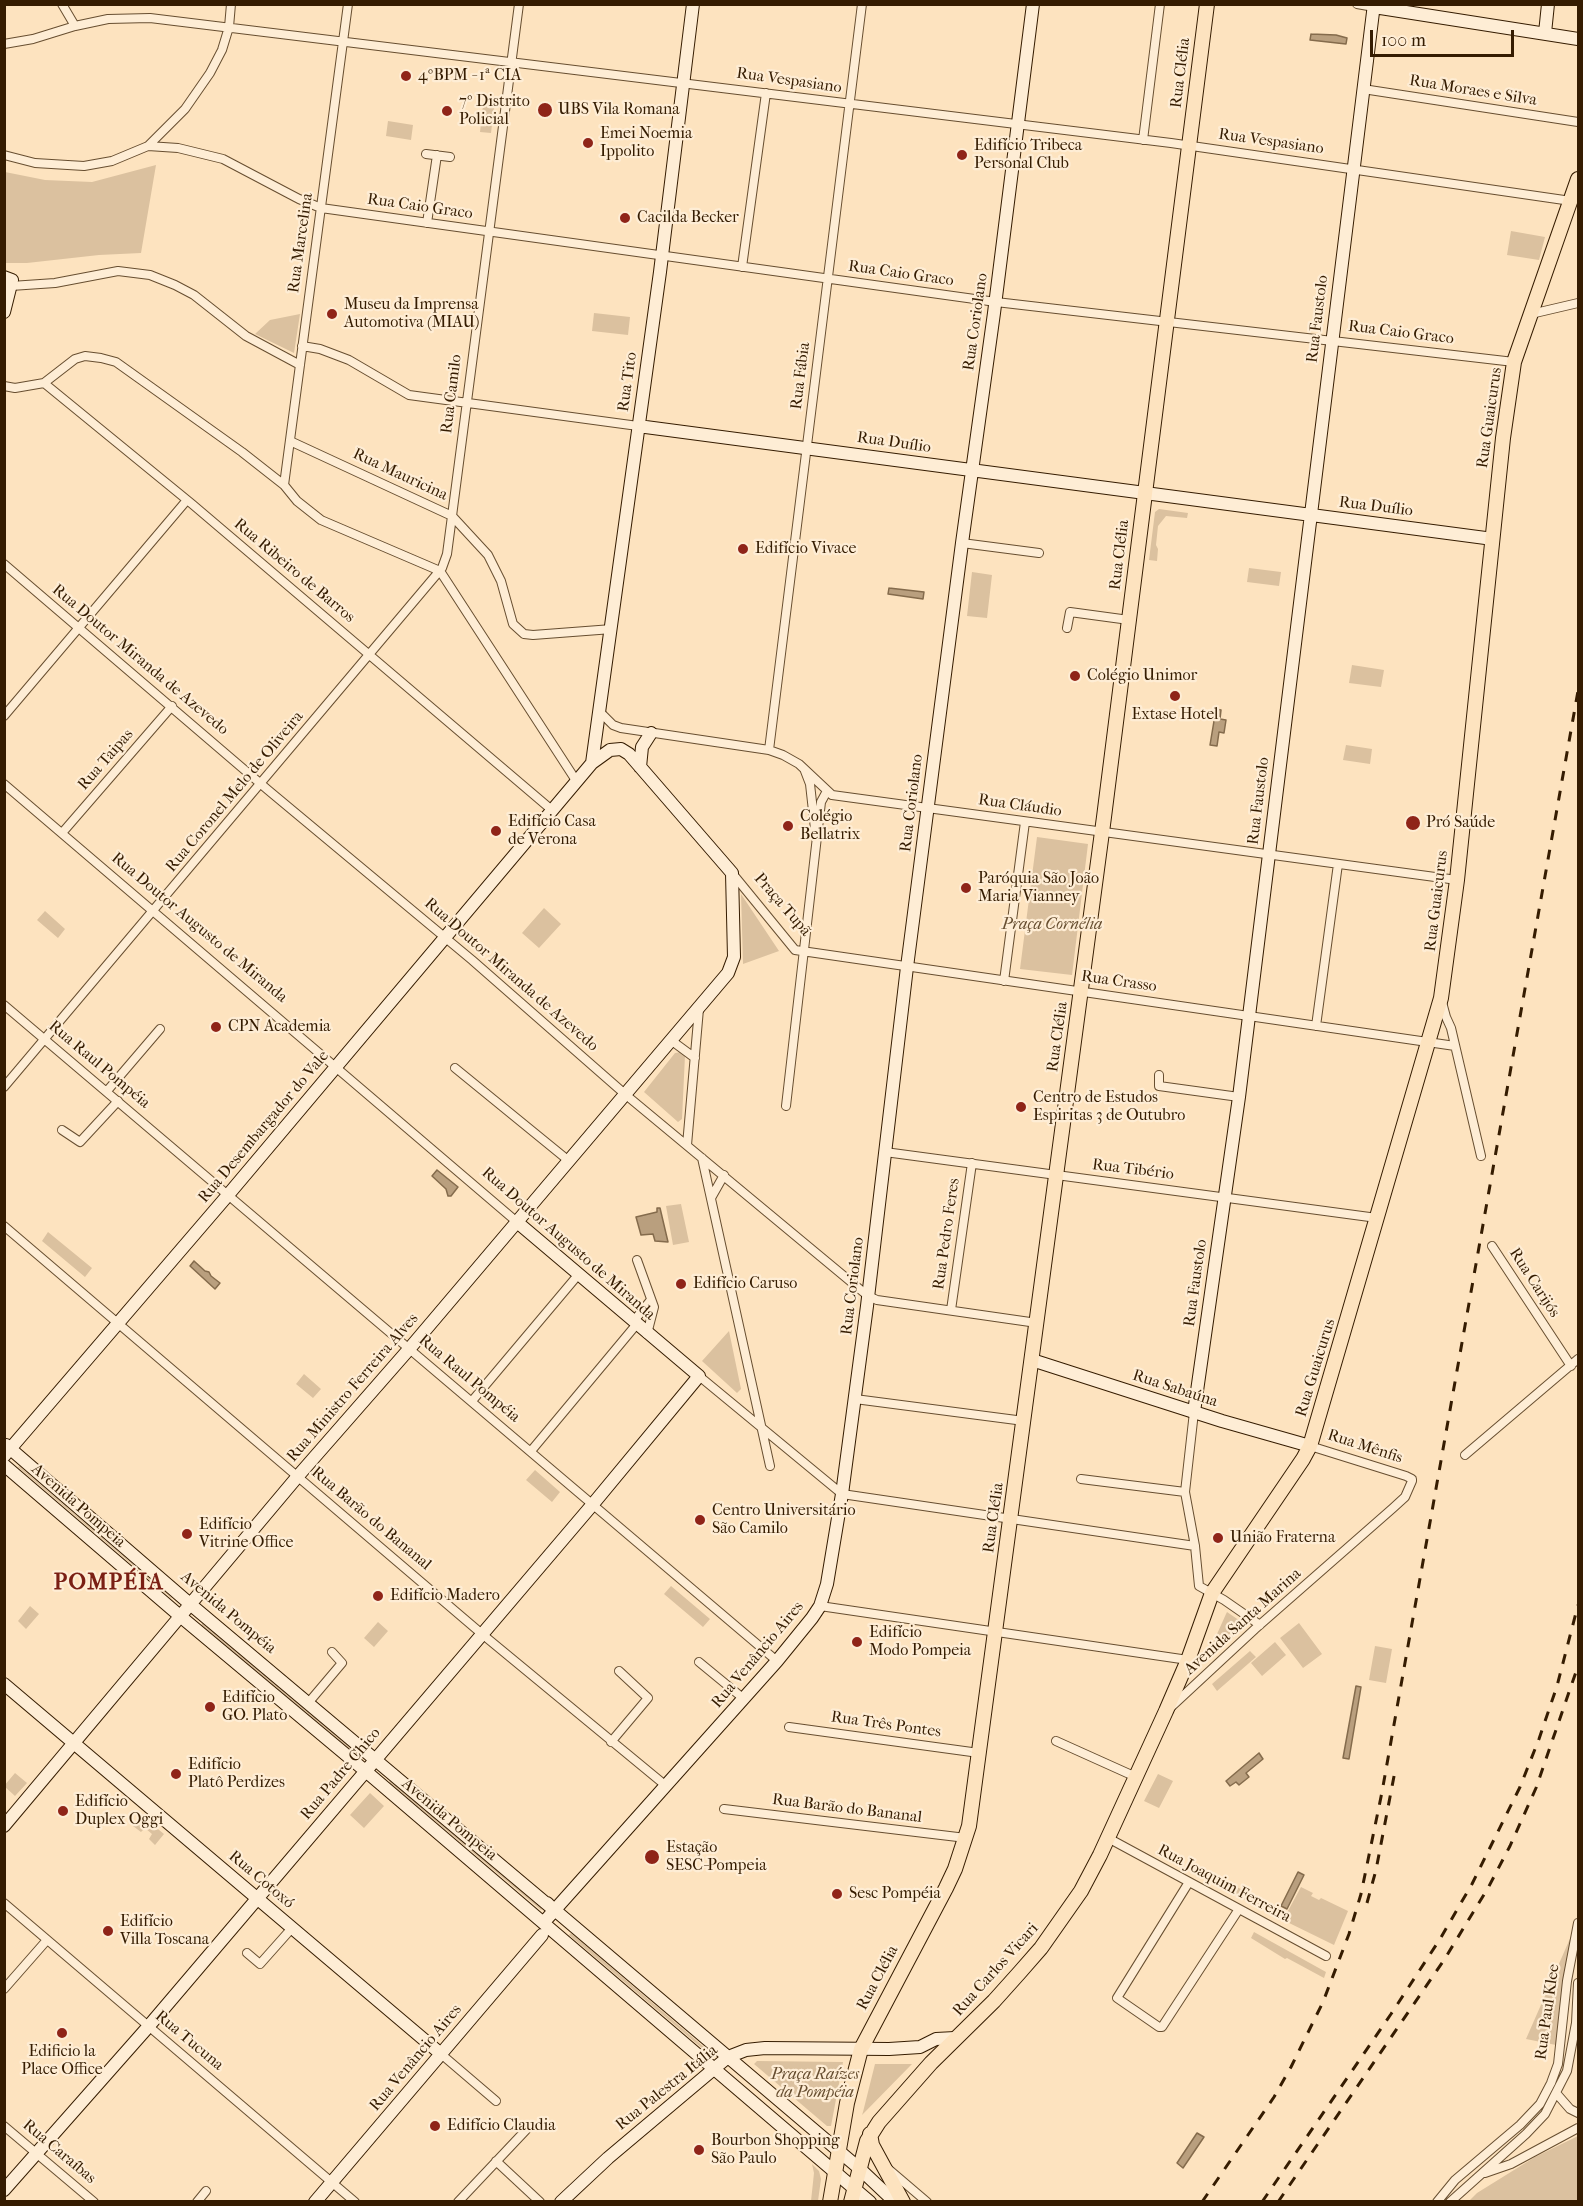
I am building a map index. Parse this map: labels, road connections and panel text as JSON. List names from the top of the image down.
{
  "streets": {
    "main road": ["Rua Clélia", "Rua Guaicurus", "Rua Carlos Vicari"],
    "street": [
      "Rua Vespasiano",
      "Rua Moraes e Silva",
      "Rua Caio Graco",
      "Rua Marcelina",
      "Rua Faustolo",
      "Rua Coriolano",
      "Rua Fábia",
      "Rua Tito",
      "Rua Camilo",
      "Rua Duílio",
      "Rua Mauricina",
      "Rua Ribeiro de Barros",
      "Rua Doutor Miranda de Azevedo",
      "Rua Taipas",
      "Rua Coronel Melo de Oliveira",
      "Rua Cláudio",
      "Praça Tupã",
      "Rua Doutor Augusto de Miranda",
      "Rua Crasso",
      "Rua Raul Pompéia",
      "Rua Desembargador do Vale",
      "Rua Tibério",
      "Rua Pedro Feres",
      "Rua Carijós",
      "Rua Ministro Ferreira Alves",
      "Rua Sabaúna",
      "Rua Mênfis",
      "Avenida Pompeia",
      "Rua Barão do Bananal",
      "Avenida Pompéia",
      "Avenida Santa Marina",
      "Rua Venâncio Aires",
      "Rua Três Pontes",
      "Rua Padre Chico",
      "Rua Cotoxó",
      "Rua Joaquim Ferreira",
      "Rua Paul Klee",
      "Rua Tucuna",
      "Rua Palestra Itália",
      "Rua Caraíbas"
    ]
  },
  "crossings": [
    ["Rua Clélia", "Rua Vespasiano"],
    ["Rua Clélia", "Rua Caio Graco"],
    ["Rua Clélia", "Rua Duílio"],
    ["Rua Clélia", "Rua Doutor Miranda de Azevedo"],
    ["Rua Clélia", "Rua Cláudio"],
    ["Rua Clélia", "Rua Crasso"],
    ["Rua Clélia", "Rua Tibério"],
    ["Rua Clélia", "Rua Sabaúna"],
    ["Rua Clélia", "Avenida Pompeia"],
    ["Rua Clélia", "Rua Barão do Bananal"],
    ["Rua Clélia", "Rua Venâncio Aires"],
    ["Rua Clélia", "Rua Três Pontes"],
    ["Rua Clélia", "Rua Palestra Itália"],
    ["Rua Vespasiano", "Rua Marcelina"],
    ["Rua Vespasiano", "Rua Faustolo"],
    ["Rua Vespasiano", "Rua Coriolano"],
    ["Rua Vespasiano", "Rua Fábia"],
    ["Rua Vespasiano", "Rua Tito"],
    ["Rua Vespasiano", "Rua Camilo"],
    ["Rua Vespasiano", "Rua Guaicurus"],
    ["Rua Moraes e Silva", "Rua Faustolo"],
    ["Rua Caio Graco", "Rua Marcelina"],
    ["Rua Caio Graco", "Rua Faustolo"],
    ["Rua Caio Graco", "Rua Coriolano"],
    ["Rua Caio Graco", "Rua Fábia"],
    ["Rua Caio Graco", "Rua Tito"],
    ["Rua Caio Graco", "Rua Camilo"],
    ["Rua Caio Graco", "Rua Guaicurus"],
    ["Rua Marcelina", "Rua Duílio"],
    ["Rua Marcelina", "Rua Mauricina"],
    ["Rua Faustolo", "Rua Guaicurus"],
    ["Rua Faustolo", "Rua Duílio"],
    ["Rua Faustolo", "Rua Cláudio"],
    ["Rua Faustolo", "Rua Crasso"],
    ["Rua Faustolo", "Rua Tibério"],
    ["Rua Faustolo", "Rua Sabaúna"],
    ["Rua Coriolano", "Rua Duílio"],
    ["Rua Coriolano", "Rua Doutor Miranda de Azevedo"],
    ["Rua Coriolano", "Rua Cláudio"],
    ["Rua Coriolano", "Rua Doutor Augusto de Miranda"],
    ["Rua Coriolano", "Rua Crasso"],
    ["Rua Coriolano", "Rua Tibério"],
    ["Rua Coriolano", "Rua Venâncio Aires"],
    ["Rua Fábia", "Rua Duílio"],
    ["Rua Fábia", "Rua Cláudio"],
    ["Rua Tito", "Rua Duílio"],
    ["Rua Tito", "Rua Mauricina"],
    ["Rua Tito", "Rua Cláudio"],
    ["Rua Tito", "Rua Desembargador do Vale"],
    ["Rua Camilo", "Rua Duílio"],
    ["Rua Camilo", "Rua Mauricina"],
    ["Rua Camilo", "Rua Coronel Melo de Oliveira"],
    ["Rua Guaicurus", "Rua Duílio"],
    ["Rua Guaicurus", "Rua Cláudio"],
    ["Rua Guaicurus", "Rua Crasso"],
    ["Rua Guaicurus", "Rua Tibério"],
    ["Rua Guaicurus", "Rua Sabaúna"],
    ["Rua Guaicurus", "Rua Mênfis"],
    ["Rua Guaicurus", "Rua Venâncio Aires"],
    ["Rua Guaicurus", "Rua Carlos Vicari"],
    ["Rua Ribeiro de Barros", "Rua Coronel Melo de Oliveira"],
    ["Rua Ribeiro de Barros", "Rua Desembargador do Vale"],
    ["Rua Doutor Miranda de Azevedo", "Rua Taipas"],
    ["Rua Doutor Miranda de Azevedo", "Rua Coronel Melo de Oliveira"],
    ["Rua Doutor Miranda de Azevedo", "Rua Desembargador do Vale"],
    ["Rua Doutor Miranda de Azevedo", "Rua Pedro Feres"],
    ["Rua Doutor Miranda de Azevedo", "Rua Ministro Ferreira Alves"],
    ["Rua Taipas", "Rua Doutor Augusto de Miranda"],
    ["Rua Coronel Melo de Oliveira", "Rua Doutor Augusto de Miranda"],
    ["Rua Coronel Melo de Oliveira", "Rua Raul Pompéia"],
    ["Praça Tupã", "Rua Crasso"],
    ["Praça Tupã", "Rua Ministro Ferreira Alves"],
    ["Rua Doutor Augusto de Miranda", "Rua Desembargador do Vale"],
    ["Rua Doutor Augusto de Miranda", "Rua Ministro Ferreira Alves"],
    ["Rua Doutor Augusto de Miranda", "Rua Padre Chico"],
    ["Rua Raul Pompéia", "Rua Desembargador do Vale"],
    ["Rua Raul Pompéia", "Rua Ministro Ferreira Alves"],
    ["Rua Raul Pompéia", "Rua Venâncio Aires"],
    ["Rua Raul Pompéia", "Rua Padre Chico"],
    ["Rua Desembargador do Vale", "Rua Barão do Bananal"],
    ["Rua Desembargador do Vale", "Avenida Pompéia"],
    ["Rua Tibério", "Rua Pedro Feres"],
    ["Rua Ministro Ferreira Alves", "Avenida Pompeia"],
    ["Rua Ministro Ferreira Alves", "Rua Barão do Bananal"],
    ["Rua Ministro Ferreira Alves", "Avenida Pompéia"],
    ["Rua Ministro Ferreira Alves", "Rua Cotoxó"],
    ["Rua Sabaúna", "Rua Mênfis"],
    ["Rua Mênfis", "Avenida Santa Marina"],
    ["Avenida Pompeia", "Avenida Pompéia"],
    ["Avenida Pompeia", "Rua Venâncio Aires"],
    ["Avenida Pompeia", "Rua Padre Chico"],
    ["Avenida Pompeia", "Rua Carlos Vicari"],
    ["Avenida Pompeia", "Rua Palestra Itália"],
    ["Rua Barão do Bananal", "Rua Venâncio Aires"],
    ["Rua Barão do Bananal", "Rua Padre Chico"],
    ["Avenida Pompéia", "Rua Padre Chico"],
    ["Avenida Santa Marina", "Rua Carlos Vicari"],
    ["Rua Venâncio Aires", "Rua Cotoxó"],
    ["Rua Venâncio Aires", "Rua Carlos Vicari"],
    ["Rua Venâncio Aires", "Rua Tucuna"],
    ["Rua Padre Chico", "Rua Cotoxó"],
    ["Rua Padre Chico", "Rua Tucuna"],
    ["Rua Padre Chico", "Rua Caraíbas"],
    ["Rua Joaquim Ferreira", "Rua Carlos Vicari"],
    ["Rua Carlos Vicari", "Rua Palestra Itália"]
  ],
  "districts": ["POMPÉIA"],
  "parks": ["Praça Cornélia", "Praça Raízes da Pompéia"],
  "places": [
    "4ºBPM - 1ª CIA",
    "UBS Vila Romana",
    "7º Distrito Policial",
    "Emei Noemia Ippolito",
    "Edifício Tribeca Personal Club",
    "Cacilda Becker",
    "Museu da Imprensa Automotiva (MIAU)",
    "Edifício Vivace",
    "Colégio Unimor",
    "Extase Hotel",
    "Pró Saúde",
    "Colégio Bellatrix",
    "Edifício Casa de Verona",
    "Paróquia São João Maria Vianney",
    "CPN Academia",
    "Centro de Estudos Espiritas 3 de Outubro",
    "Edifício Caruso",
    "Centro Universitário São Camilo",
    "Edifício Vitrine Office",
    "União Fraterna",
    "Edifício Madero",
    "Edifício Modo Pompeia",
    "Edifício GO. Plato",
    "Edifício Platô Perdizes",
    "Edifício Duplex Oggi",
    "Estação SESC-Pompeia",
    "Sesc Pompéia",
    "Edifício Villa Toscana",
    "Edificio la Place Office",
    "Edifício Claudia",
    "Bourbon Shopping São Paulo"
  ],
  "scale_bar": "100 m"
}
